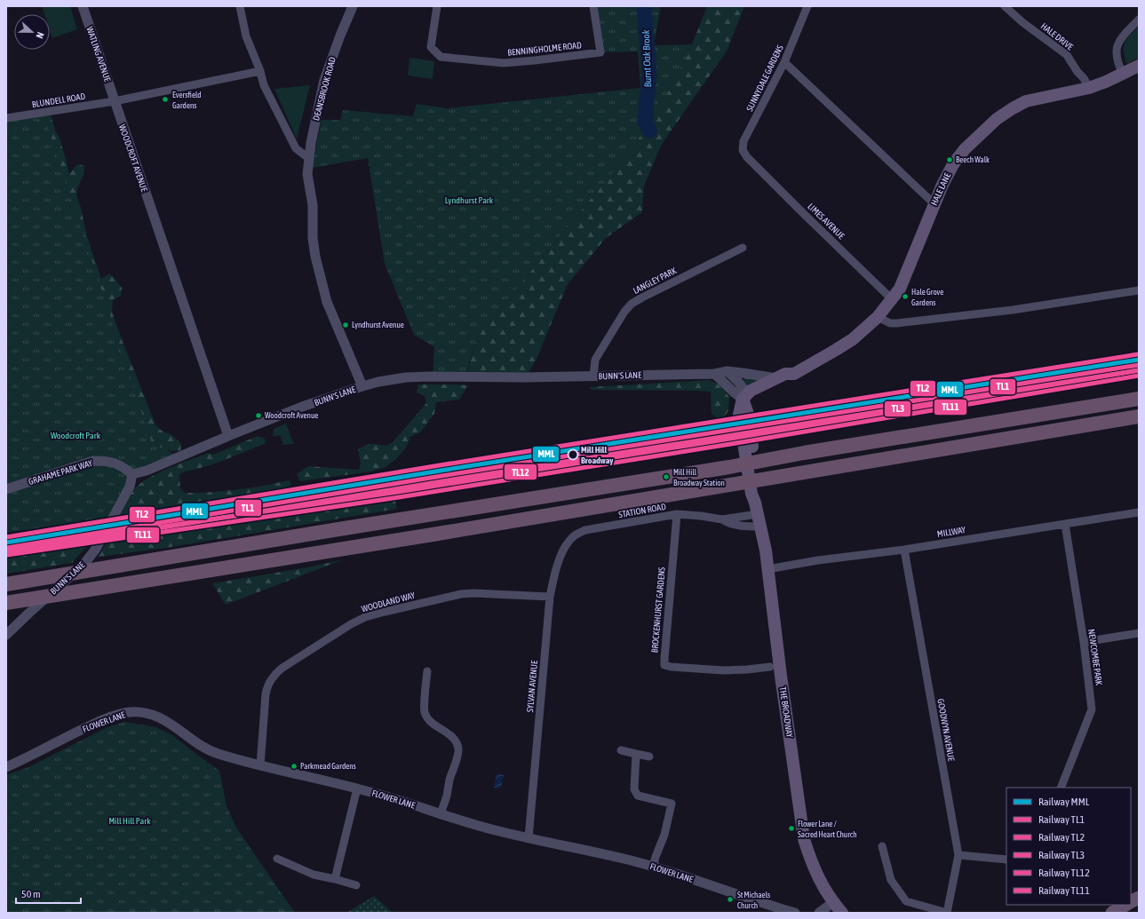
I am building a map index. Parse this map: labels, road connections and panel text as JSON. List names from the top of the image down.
{
  "streets": {
    "main road": ["HALE LANE", "THE BROADWAY"],
    "street": [
      "HALE DRIVE",
      "BENNINGHOLME ROAD",
      "WATLING AVENUE",
      "SUNNYDALE GARDENS",
      "DEANSBROOK ROAD",
      "BLUNDELL ROAD",
      "WOODCROFT AVENUE",
      "LIMES AVENUE",
      "LANGLEY PARK",
      "BUNN'S LANE",
      "GRAHAME PARK WAY",
      "STATION ROAD",
      "MILLWAY",
      "WOODLAND WAY",
      "BROCKENHURST GARDENS",
      "NEWCOMBE PARK",
      "SYLVAN AVENUE",
      "FLOWER LANE",
      "GOODWYN AVENUE"
    ]
  },
  "crossings": [
    ["HALE DRIVE", "HALE LANE"],
    ["WATLING AVENUE", "BLUNDELL ROAD"],
    ["WATLING AVENUE", "WOODCROFT AVENUE"],
    ["SUNNYDALE GARDENS", "LIMES AVENUE"],
    ["DEANSBROOK ROAD", "BUNN'S LANE"],
    ["BLUNDELL ROAD", "WOODCROFT AVENUE"],
    ["WOODCROFT AVENUE", "BUNN'S LANE"],
    ["HALE LANE", "LIMES AVENUE"],
    ["HALE LANE", "BUNN'S LANE"],
    ["HALE LANE", "THE BROADWAY"],
    ["LANGLEY PARK", "BUNN'S LANE"],
    ["BUNN'S LANE", "GRAHAME PARK WAY"],
    ["STATION ROAD", "BROCKENHURST GARDENS"],
    ["STATION ROAD", "SYLVAN AVENUE"],
    ["STATION ROAD", "THE BROADWAY"],
    ["MILLWAY", "NEWCOMBE PARK"],
    ["MILLWAY", "THE BROADWAY"],
    ["MILLWAY", "GOODWYN AVENUE"],
    ["WOODLAND WAY", "SYLVAN AVENUE"],
    ["WOODLAND WAY", "FLOWER LANE"],
    ["SYLVAN AVENUE", "FLOWER LANE"]
  ],
  "water": ["Burnt Oak Brook"],
  "parks": ["Lyndhurst Park", "Woodcroft Park", "Mill Hill Park"],
  "places": [
    "Eversfield Gardens",
    "Beech Walk",
    "Hale Grove Gardens",
    "Lyndhurst Avenue",
    "Woodcroft Avenue",
    "Mill Hill Broadway",
    "Mill Hill Broadway Station",
    "Parkmead Gardens",
    "Flower Lane / Sacred Heart Church",
    "St Michaels Church"
  ],
  "lines": [
    "rail line TL2",
    "rail line MML",
    "rail line TL1",
    "rail line TL3",
    "rail line TL12",
    "rail line TL11"
  ],
  "legend": [
    "Railway MML",
    "Railway TL1",
    "Railway TL2",
    "Railway TL3",
    "Railway TL12",
    "Railway TL11"
  ],
  "scale_bar": "50 m",
  "north": "right"
}
